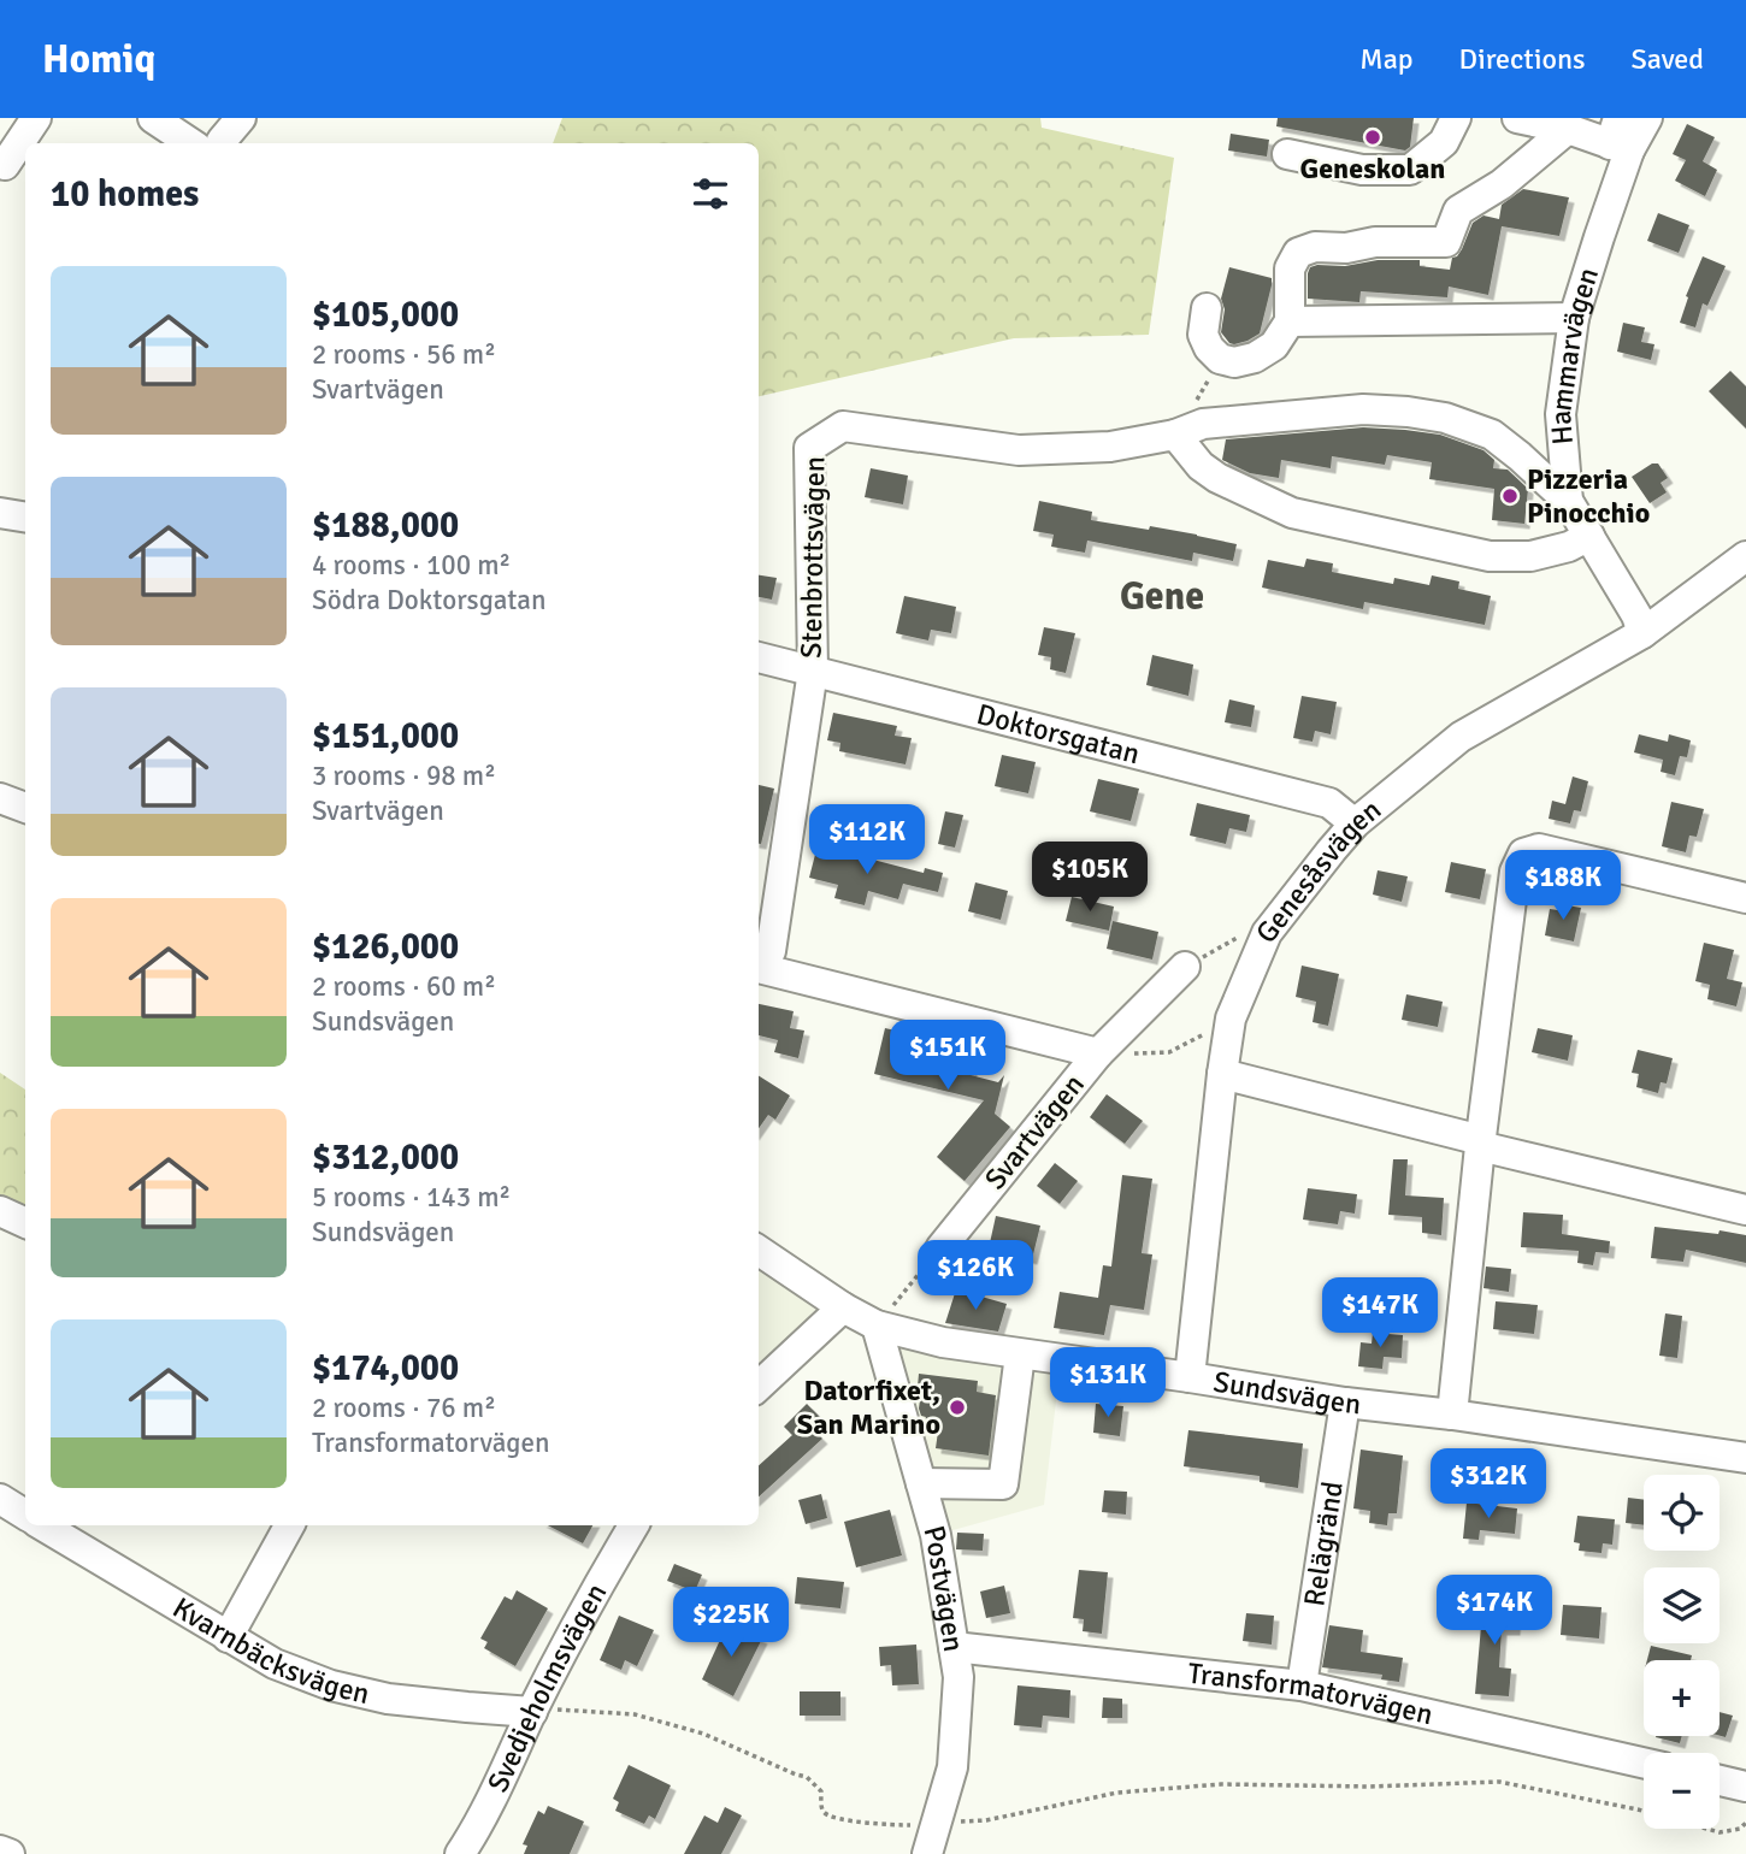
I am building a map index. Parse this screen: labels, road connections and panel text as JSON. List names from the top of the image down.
{
  "streets": {
    "street": [
      "Hammarvägen",
      "Stenbrottsvägen",
      "Doktorsgatan",
      "Genesåsvägen",
      "Svartvägen",
      "Sundsvägen",
      "Relägränd",
      "Postvägen",
      "Kvarnbäcksvägen",
      "Svedjeholmsvägen",
      "Transformatorvägen"
    ]
  },
  "crossings": [
    ["Hammarvägen", "Genesåsvägen"],
    ["Stenbrottsvägen", "Doktorsgatan"],
    ["Doktorsgatan", "Genesåsvägen"],
    ["Genesåsvägen", "Sundsvägen"],
    ["Sundsvägen", "Relägränd"],
    ["Sundsvägen", "Postvägen"],
    ["Relägränd", "Transformatorvägen"],
    ["Postvägen", "Transformatorvägen"],
    ["Kvarnbäcksvägen", "Svedjeholmsvägen"]
  ],
  "districts": ["Gene"],
  "places": ["Geneskolan", "Pizzeria Pinocchio", "Datorfixet, San Marino"],
  "page": {
    "header": "Homiq",
    "nav": ["Map", "Directions", "Saved"],
    "heading": "10 homes",
    "list": [
      {
        "name": "$105,000",
        "note": "2 rooms · 56 m² · Svartvägen"
      },
      {
        "name": "$188,000",
        "note": "4 rooms · 100 m² · Södra Doktorsgatan"
      },
      {
        "name": "$151,000",
        "note": "3 rooms · 98 m² · Svartvägen"
      },
      {
        "name": "$126,000",
        "note": "2 rooms · 60 m² · Sundsvägen"
      },
      {
        "name": "$312,000",
        "note": "5 rooms · 143 m² · Sundsvägen"
      },
      {
        "name": "$174,000",
        "note": "2 rooms · 76 m² · Transformatorvägen"
      }
    ],
    "price": [
      "$112K",
      "$105K",
      "$188K",
      "$151K",
      "$126K",
      "$147K",
      "$131K",
      "$312K",
      "$174K",
      "$225K"
    ],
    "map_buttons": ["+", "−"]
  }
}
